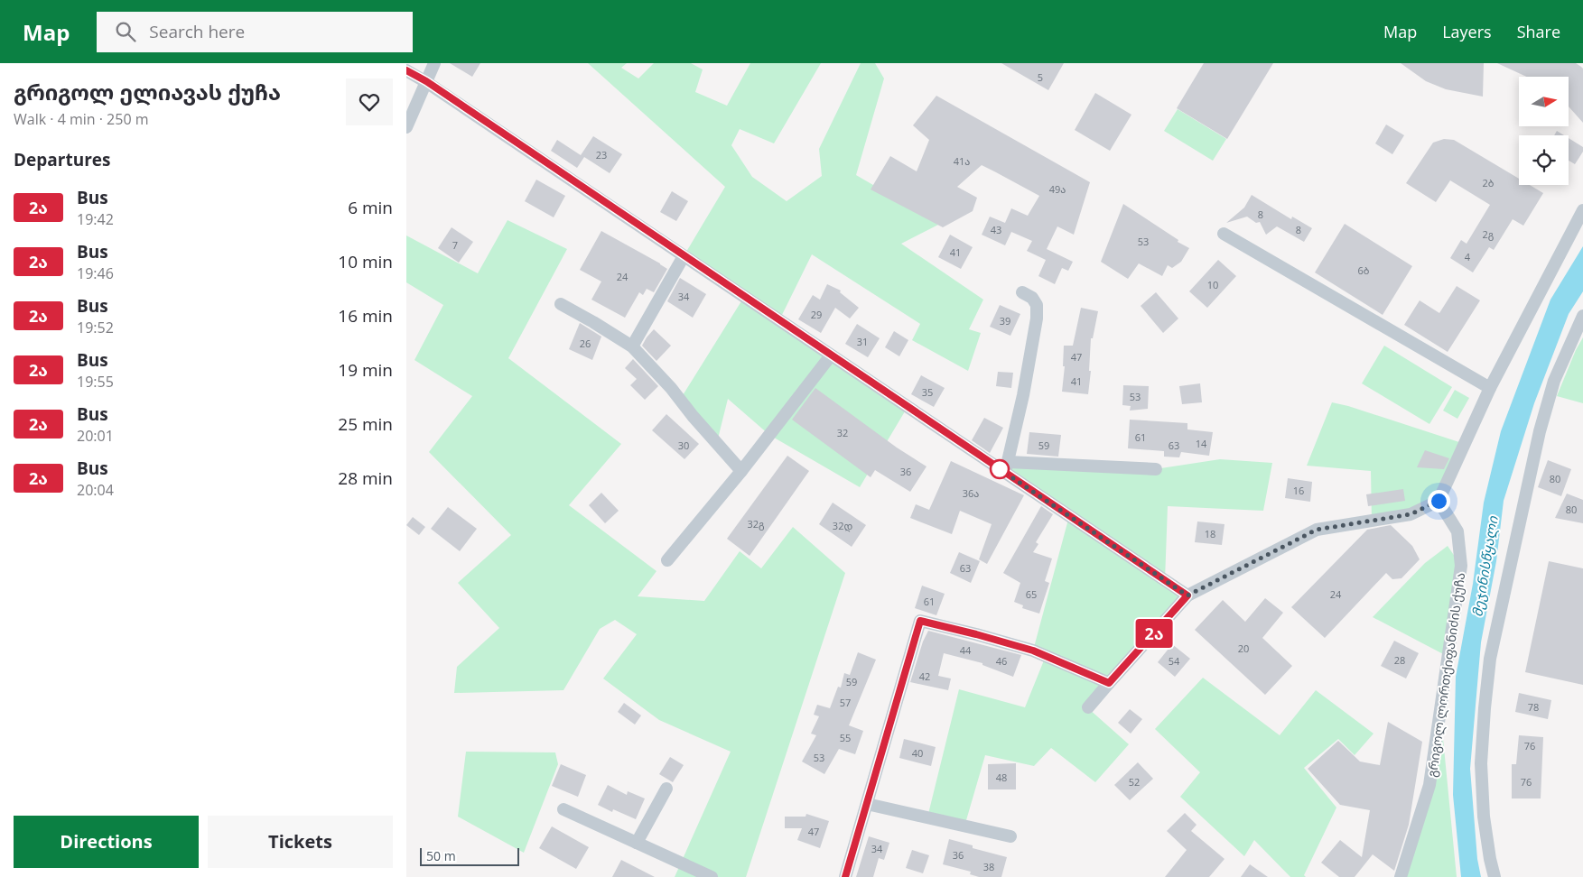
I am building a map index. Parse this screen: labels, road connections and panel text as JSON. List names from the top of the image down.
{
  "streets": {
    "street": ["გრიგოლ ლორთქიფანიძის ქუჩა"]
  },
  "water": ["მეჯინისწყალი"],
  "lines": ["bus line 2ა"],
  "house_numbers": [
    "5",
    "23",
    "41ა",
    "2ბ",
    "49ა",
    "8",
    "43",
    "8",
    "2გ",
    "53",
    "7",
    "41",
    "4",
    "6ბ",
    "24",
    "10",
    "34",
    "29",
    "39",
    "31",
    "26",
    "47",
    "41",
    "35",
    "53",
    "32",
    "61",
    "14",
    "30",
    "59",
    "63",
    "36",
    "80",
    "16",
    "36ა",
    "80",
    "32გ",
    "32დ",
    "18",
    "63",
    "65",
    "24",
    "61",
    "20",
    "44",
    "28",
    "46",
    "54",
    "42",
    "59",
    "57",
    "78",
    "55",
    "76",
    "40",
    "53",
    "48",
    "52",
    "76",
    "47",
    "34",
    "36",
    "38"
  ],
  "scale_bar": "50 m",
  "north": "right",
  "page": {
    "header": "Map",
    "search": "Search here",
    "nav": ["Map", "Layers", "Share"],
    "heading": [
      ["გრიგოლ ელიავას ქუჩა", "Walk · 4 min · 250 m"],
      "Departures"
    ],
    "on_map": "2ა",
    "list": [
      {
        "mark": "2ა",
        "name": "Bus",
        "note": "19:42",
        "value": "6 min"
      },
      {
        "mark": "2ა",
        "name": "Bus",
        "note": "19:46",
        "value": "10 min"
      },
      {
        "mark": "2ა",
        "name": "Bus",
        "note": "19:52",
        "value": "16 min"
      },
      {
        "mark": "2ა",
        "name": "Bus",
        "note": "19:55",
        "value": "19 min"
      },
      {
        "mark": "2ა",
        "name": "Bus",
        "note": "20:01",
        "value": "25 min"
      },
      {
        "mark": "2ა",
        "name": "Bus",
        "note": "20:04",
        "value": "28 min"
      }
    ],
    "buttons": ["Directions", "Tickets"],
    "scale": "50 m"
  }
}
